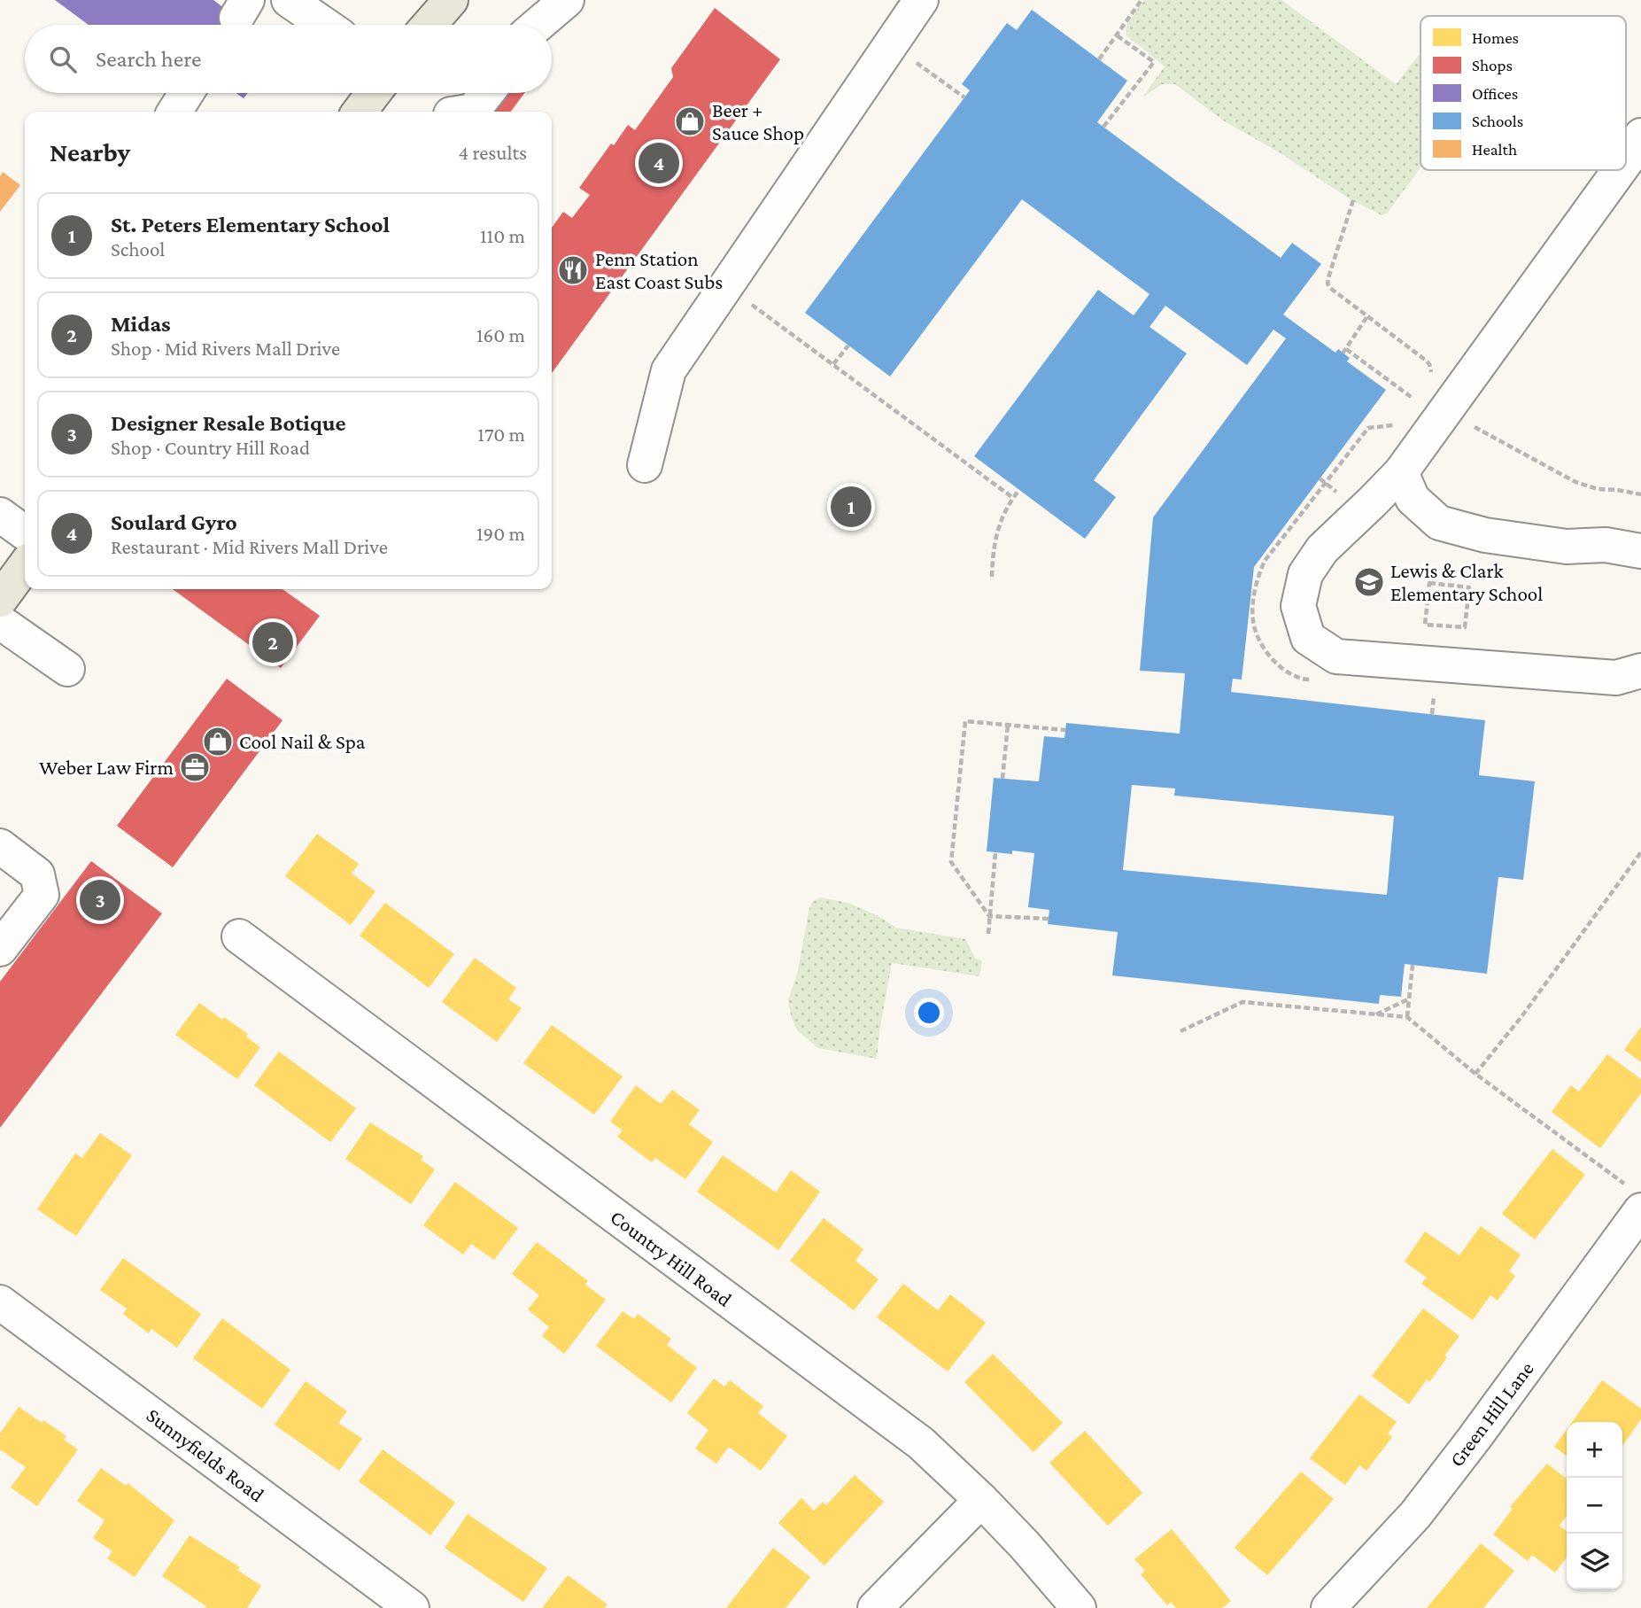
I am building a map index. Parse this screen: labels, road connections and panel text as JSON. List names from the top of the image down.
{
  "streets": {
    "street": ["Country Hill Road", "Green Hill Lane", "Sunnyfields Road"]
  },
  "places": {
    "shop": ["Beer + Sauce Shop", "Cool Nail & Spa"],
    "restaurant": ["Penn Station East Coast Subs"],
    "school or university": ["Lewis & Clark Elementary School"],
    "office": ["Weber Law Firm"]
  },
  "legend": [
    "Homes",
    "Shops",
    "Offices",
    "Schools",
    "Health"
  ],
  "page": {
    "search": "Search here",
    "heading": ["Nearby", "4 results"],
    "pins": [
      "4",
      "1",
      "2",
      "3"
    ],
    "list": [
      {
        "mark": "1",
        "name": "St. Peters Elementary School",
        "note": "School",
        "value": "110 m"
      },
      {
        "mark": "2",
        "name": "Midas",
        "note": "Shop · Mid Rivers Mall Drive",
        "value": "160 m"
      },
      {
        "mark": "3",
        "name": "Designer Resale Botique",
        "note": "Shop · Country Hill Road",
        "value": "170 m"
      },
      {
        "mark": "4",
        "name": "Soulard Gyro",
        "note": "Restaurant · Mid Rivers Mall Drive",
        "value": "190 m"
      }
    ],
    "map_buttons": ["+", "−"]
  }
}
